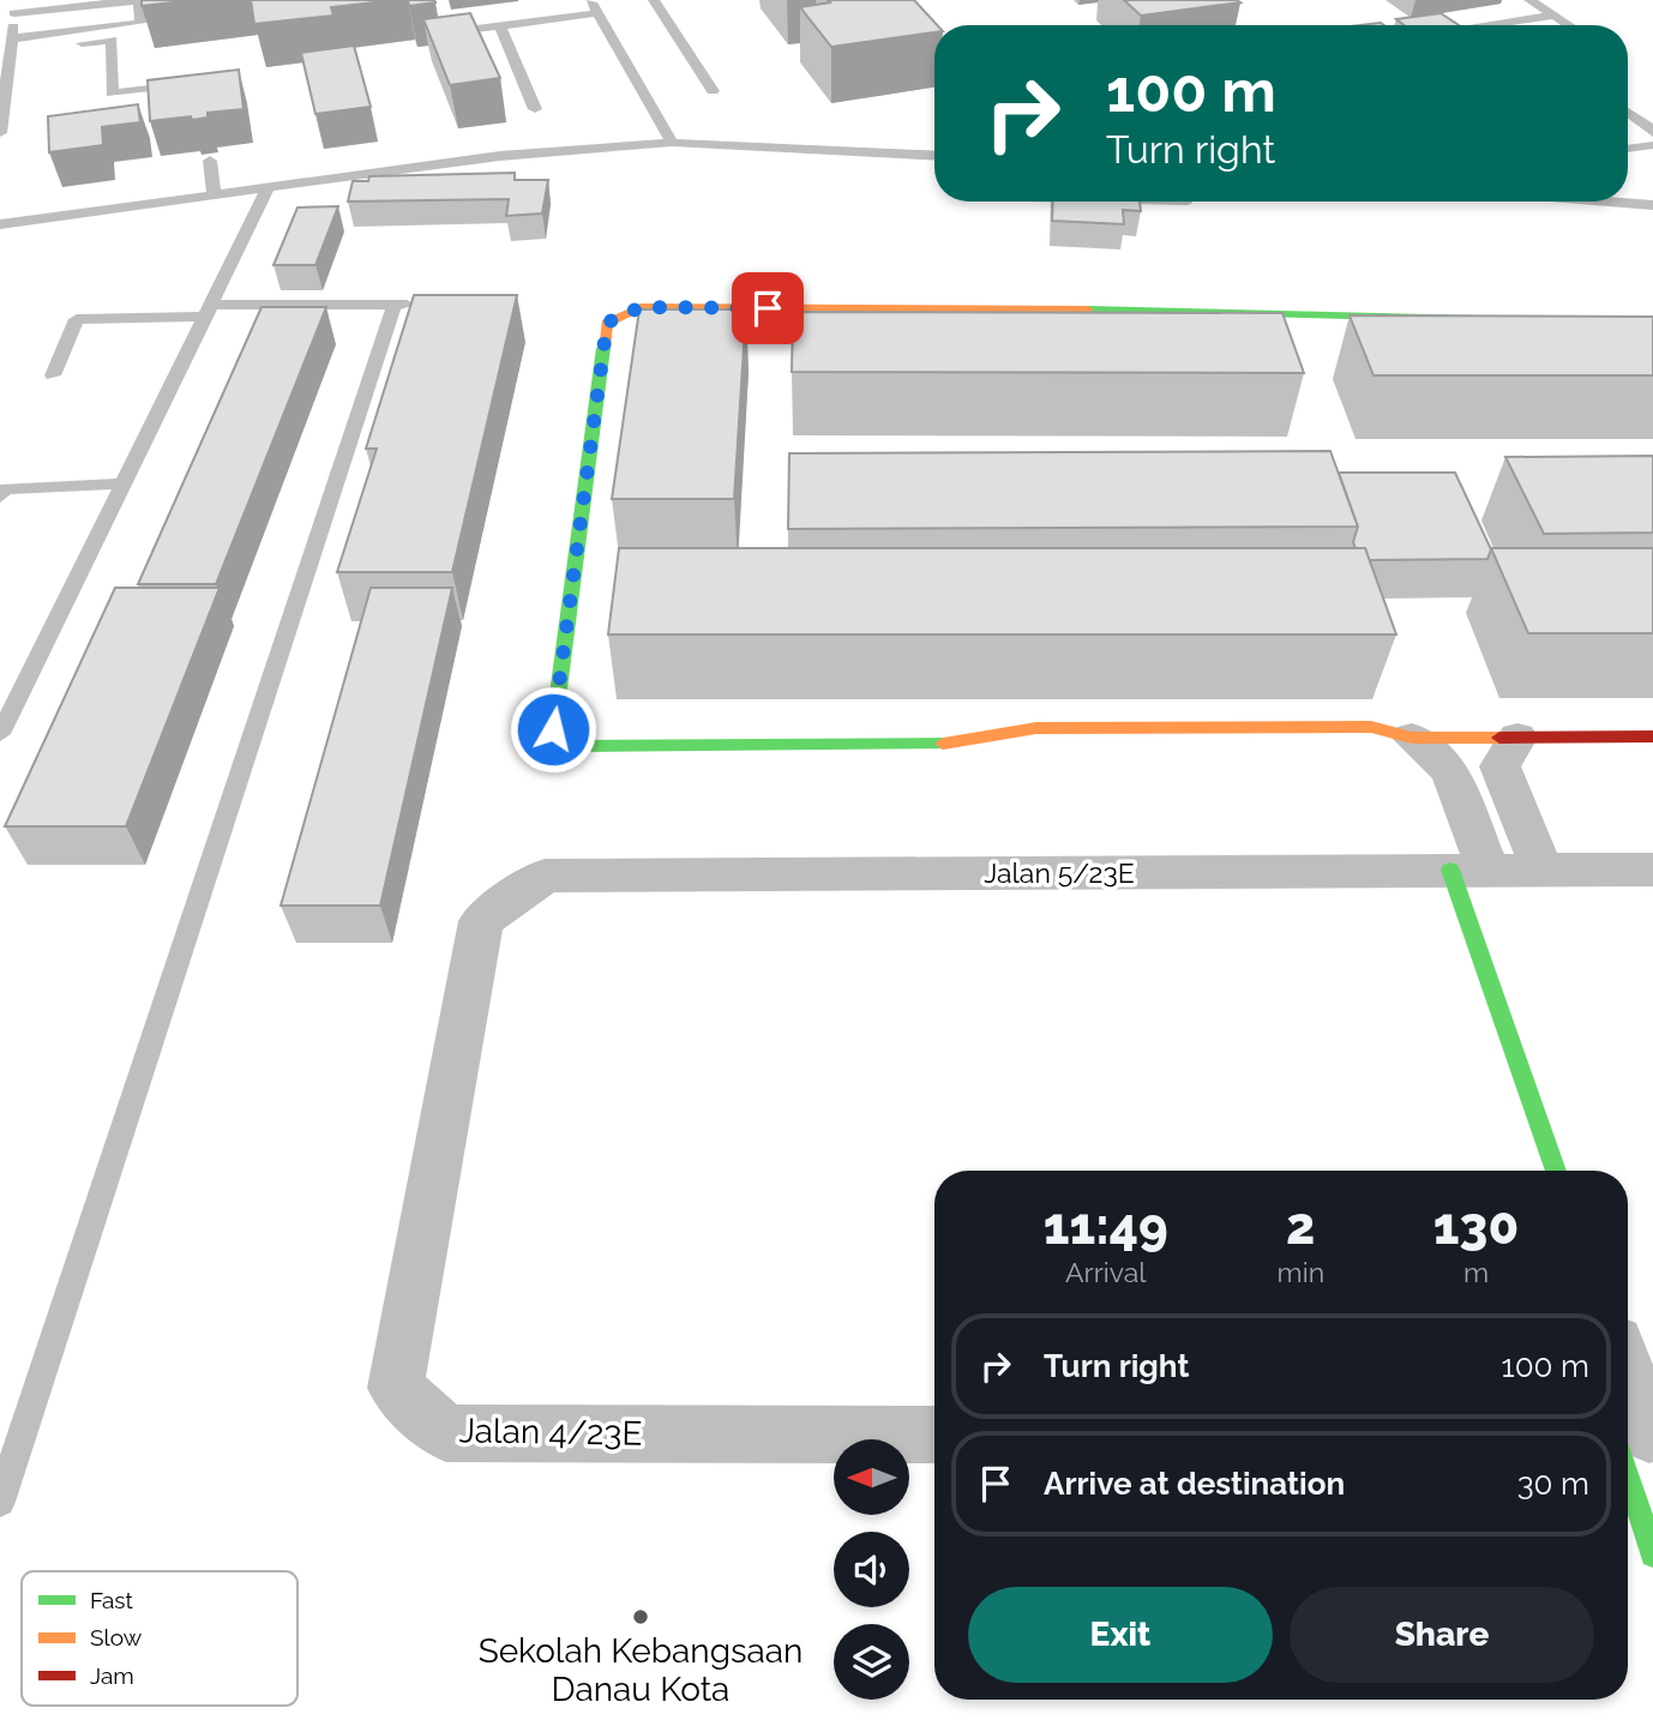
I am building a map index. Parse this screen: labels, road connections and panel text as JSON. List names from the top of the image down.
{
  "streets": {
    "street": ["Jalan 5/23E", "Jalan 4/23E"]
  },
  "crossings": [
    ["Jalan 5/23E", "Jalan 4/23E"]
  ],
  "places": ["Sekolah Kebangsaan Danau Kota"],
  "legend": ["Fast", "Slow", "Jam"],
  "north": "left",
  "page": {
    "turn": ["100 m", "Turn right"],
    "eta": [
      "11:49",
      "Arrival",
      "2",
      "min",
      "130",
      "m"
    ],
    "list": [
      {
        "name": "Turn right",
        "value": "100 m"
      },
      {
        "name": "Arrive at destination",
        "value": "30 m"
      }
    ],
    "buttons": ["Exit", "Share"]
  }
}
